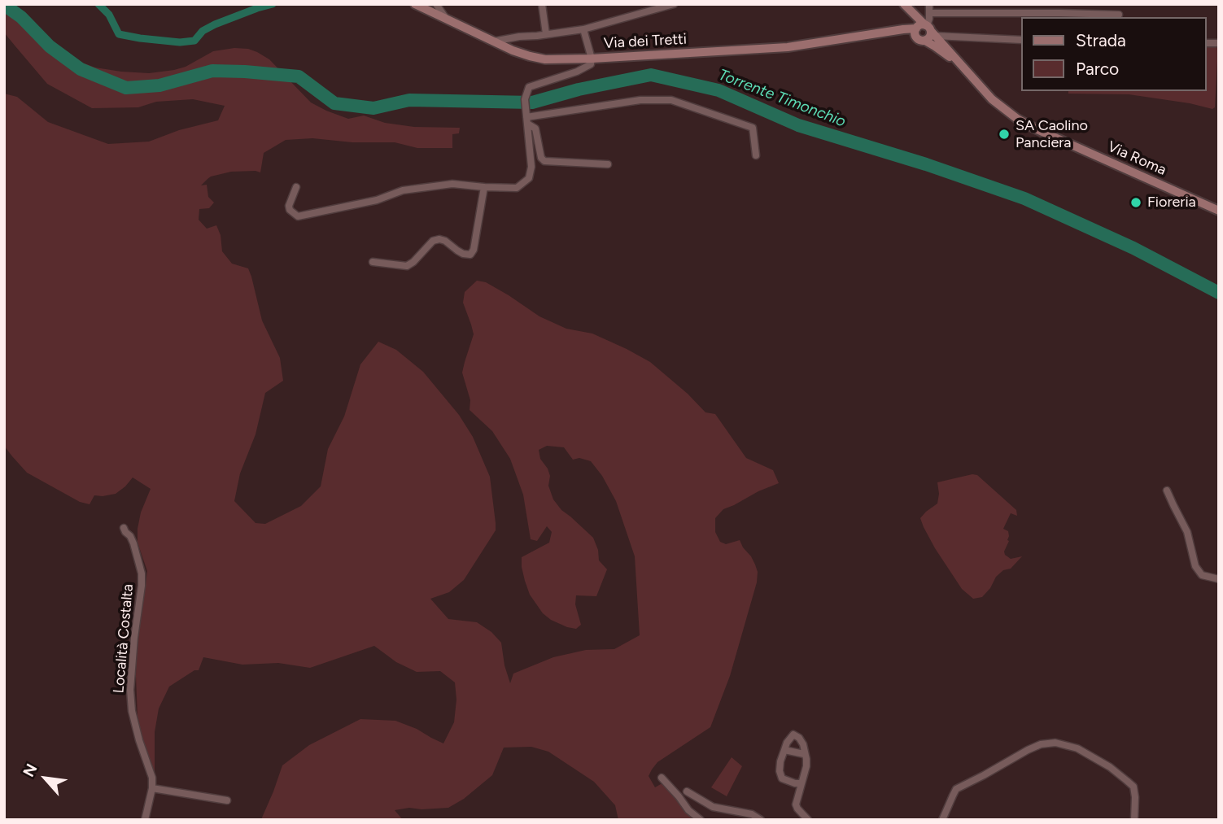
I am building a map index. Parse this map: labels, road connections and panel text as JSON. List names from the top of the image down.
{
  "streets": {
    "street": ["Via dei Tretti", "Via Roma", "Località Costalta"]
  },
  "crossings": [
    ["Via dei Tretti", "Via Roma"]
  ],
  "water": ["Torrente Timonchio"],
  "places": ["SA Caolino Panciera", "Fioreria"],
  "legend": ["Strada", "Parco"],
  "north": "top left"
}
